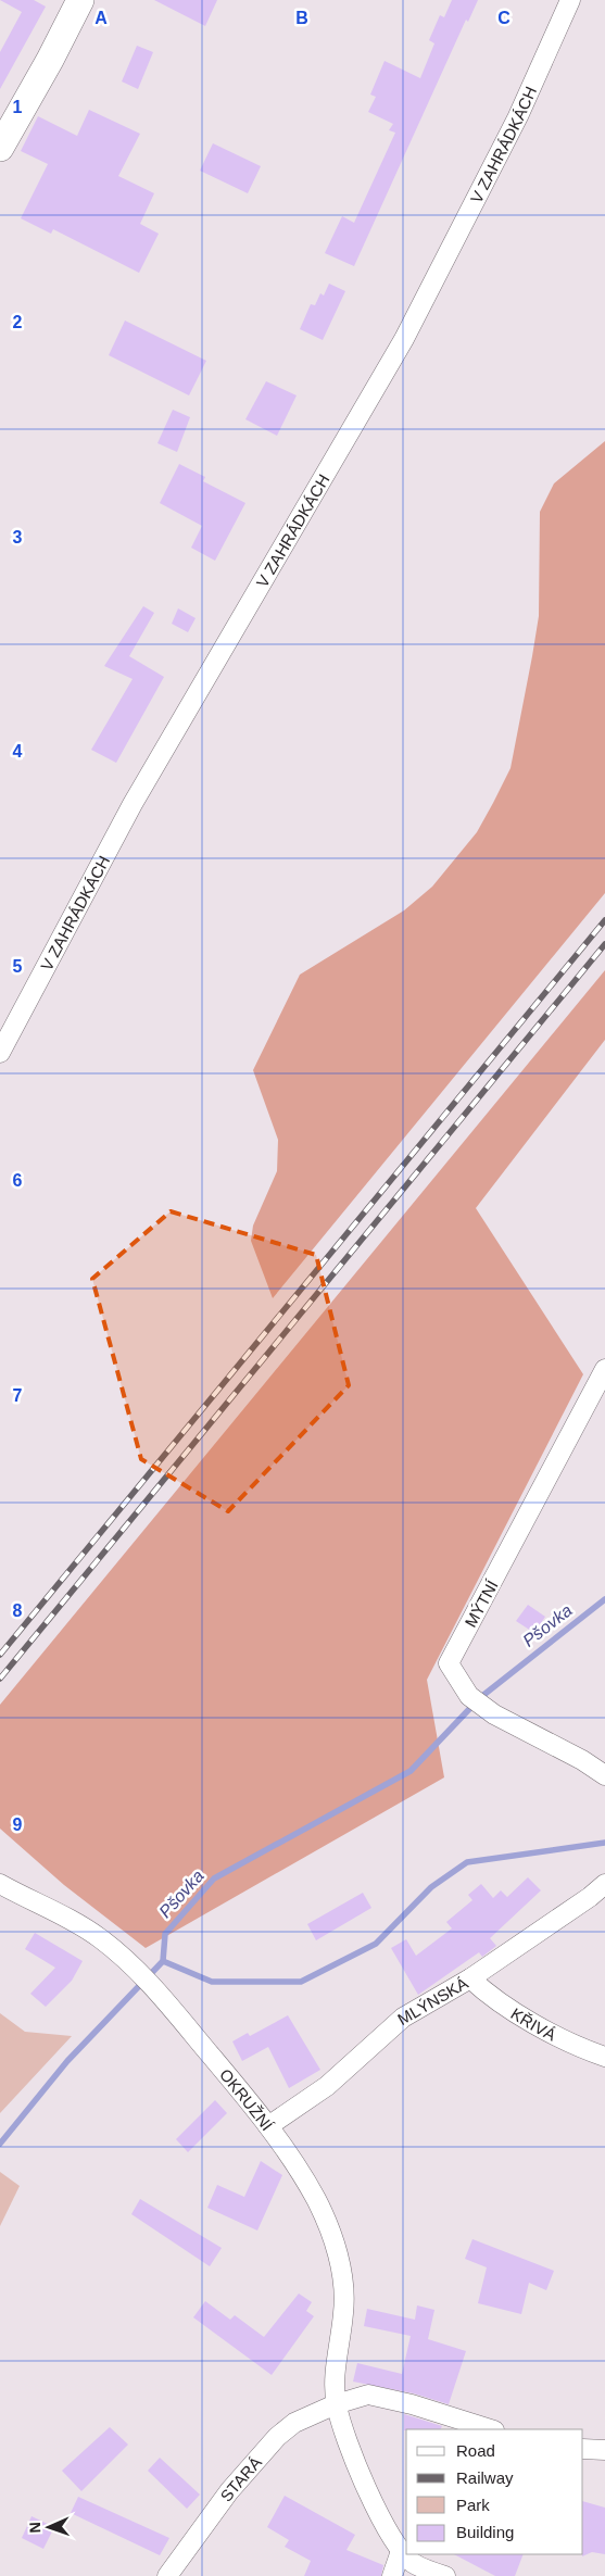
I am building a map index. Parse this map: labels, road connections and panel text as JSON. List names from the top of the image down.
{
  "streets": {
    "street": [
      "V ZAHRÁDKÁCH",
      "MÝTNÍ",
      "MLÝNSKÁ",
      "KŘIVÁ",
      "OKRUŽNÍ",
      "STARÁ"
    ]
  },
  "crossings": [
    ["MLÝNSKÁ", "KŘIVÁ"],
    ["MLÝNSKÁ", "OKRUŽNÍ"],
    ["OKRUŽNÍ", "STARÁ"]
  ],
  "water": ["Pšovka"],
  "legend": [
    "Road",
    "Railway",
    "Park",
    "Building"
  ],
  "north": "left",
  "grid": {
    "columns": ["A", "B", "C"],
    "rows": [
      "1",
      "2",
      "3",
      "4",
      "5",
      "6",
      "7",
      "8",
      "9"
    ]
  }
}
